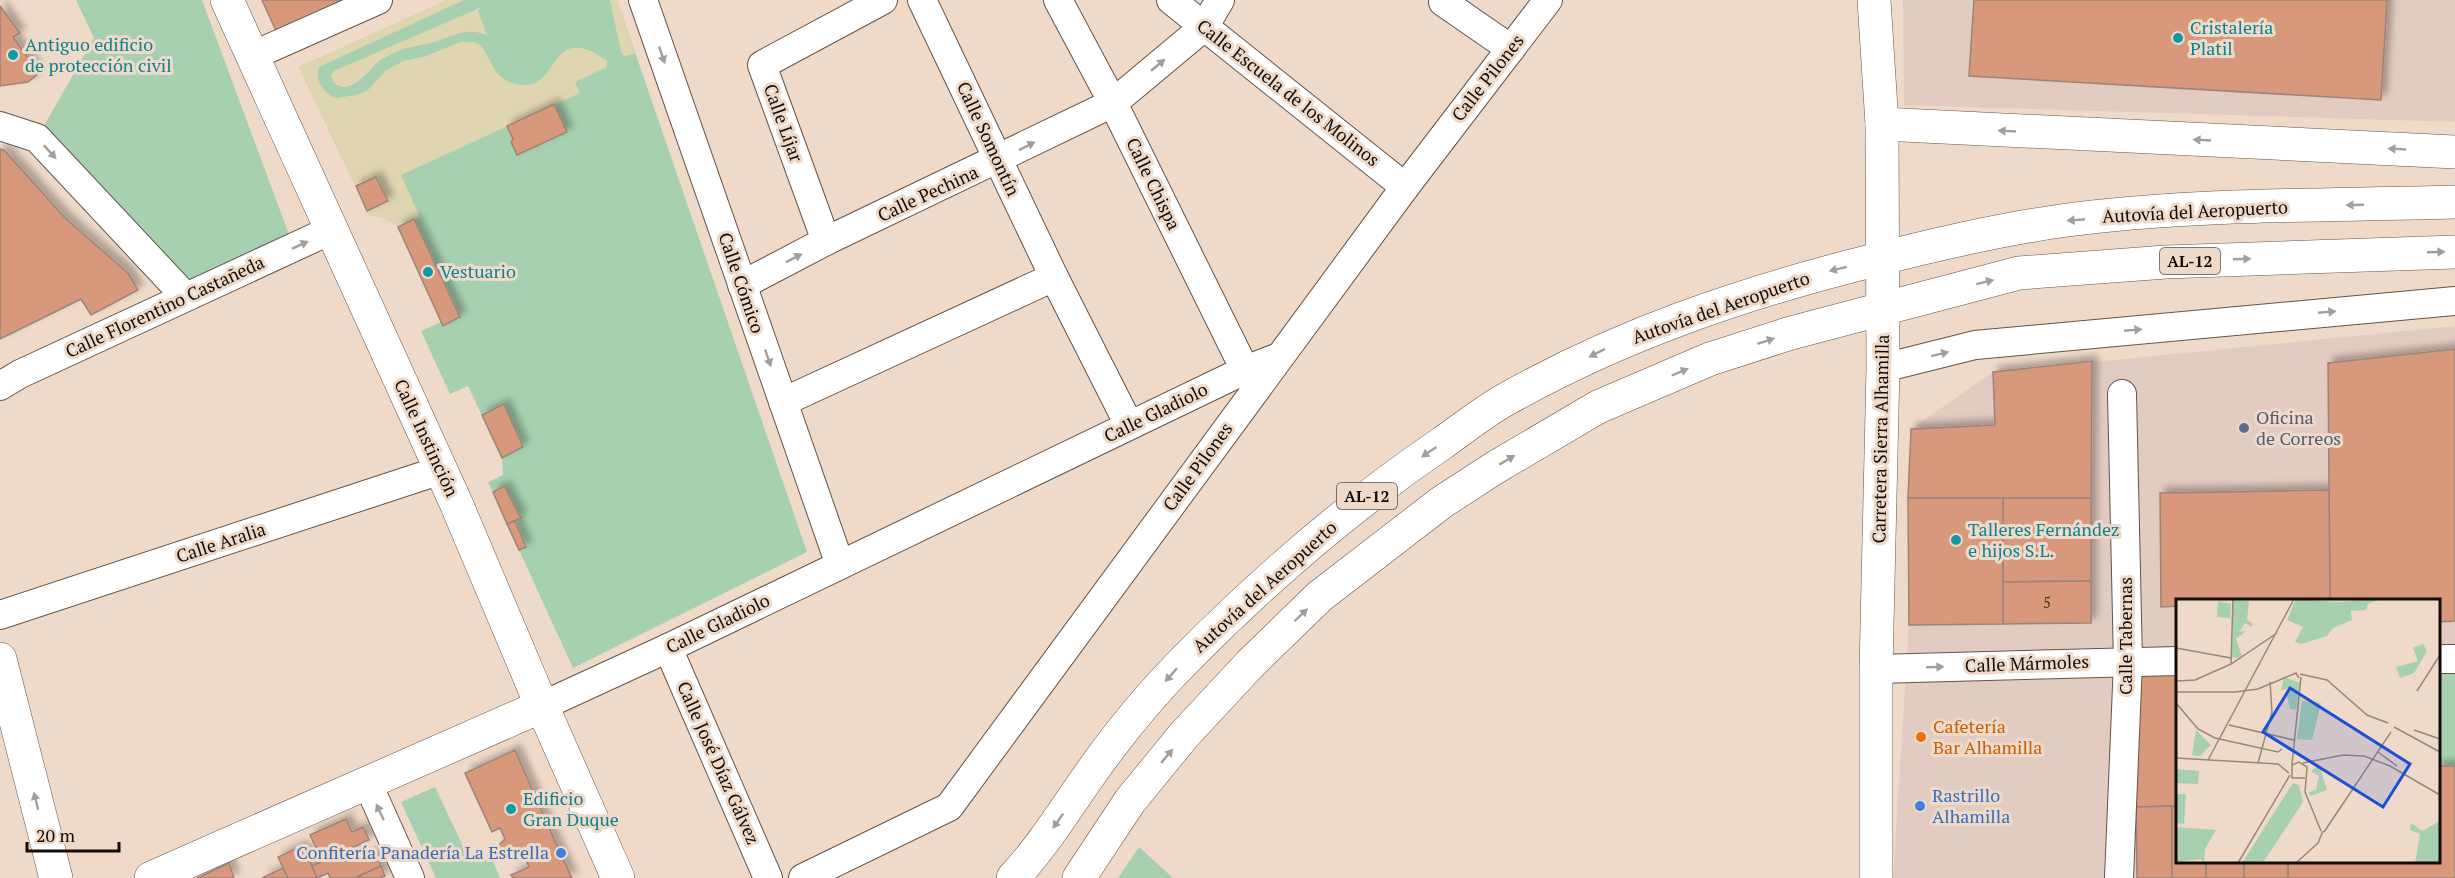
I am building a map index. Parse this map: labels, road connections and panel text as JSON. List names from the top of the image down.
{
  "streets": {
    "main road": [
      "Autovía del Aeropuerto",
      "AL-12",
      "Calle Gladiolo",
      "Calle Instinción",
      "Carretera Sierra Alhamilla"
    ],
    "street": [
      "Calle Pilones",
      "Calle Escuela de los Molinos",
      "Calle Líjar",
      "Calle Somontín",
      "Calle Chispa",
      "Calle Pechina",
      "Calle Cómico",
      "Calle Florentino Castañeda",
      "Calle Aralia",
      "Calle Tabernas",
      "Calle Mármoles",
      "Calle José Díaz Gálvez"
    ]
  },
  "crossings": [
    ["Calle Pilones", "Calle Escuela de los Molinos"],
    ["Calle Pilones", "Calle Gladiolo"],
    ["Calle Escuela de los Molinos", "Calle Pechina"],
    ["Calle Líjar", "Calle Pechina"],
    ["Calle Somontín", "Calle Pechina"],
    ["Calle Somontín", "Calle Gladiolo"],
    ["Calle Chispa", "Calle Pechina"],
    ["Calle Chispa", "Calle Gladiolo"],
    ["Calle Pechina", "Calle Cómico"],
    ["Autovía del Aeropuerto", "Carretera Sierra Alhamilla"],
    ["AL-12", "Carretera Sierra Alhamilla"],
    ["Calle Cómico", "Calle Gladiolo"],
    ["Calle Florentino Castañeda", "Calle Instinción"],
    ["Calle Gladiolo", "Calle Instinción"],
    ["Calle Gladiolo", "Calle José Díaz Gálvez"],
    ["Calle Instinción", "Calle Aralia"],
    ["Carretera Sierra Alhamilla", "Calle Mármoles"],
    ["Calle Tabernas", "Calle Mármoles"]
  ],
  "one_way": [
    "Calle Pechina",
    "Calle Cómico",
    "Calle Florentino Castañeda",
    "Calle Mármoles"
  ],
  "places": [
    "Cristalería Platil",
    "Antiguo edificio de protección civil",
    "Vestuario",
    "Oficina de Correos",
    "Talleres Fernández e hijos S.L.",
    "Cafetería Bar Alhamilla",
    "Rastrillo Alhamilla",
    "Edificio Gran Duque",
    "Confitería Panadería La Estrella"
  ],
  "house_numbers": ["5"],
  "scale_bar": "20 m"
}
